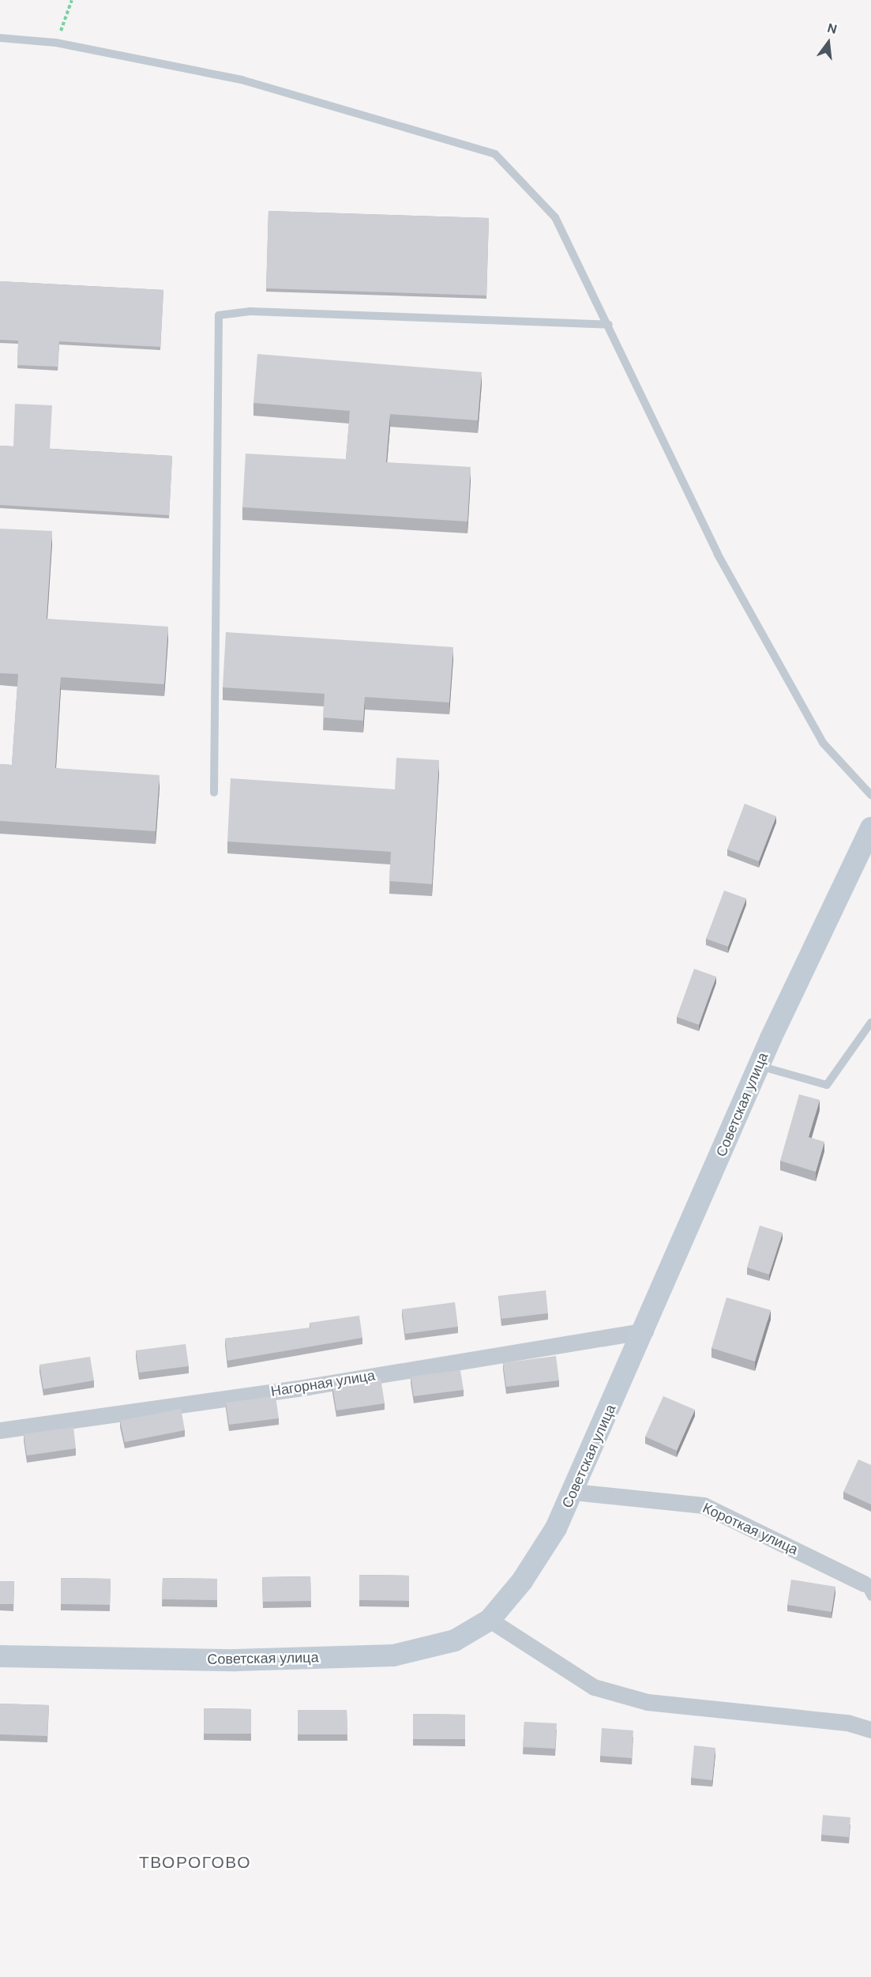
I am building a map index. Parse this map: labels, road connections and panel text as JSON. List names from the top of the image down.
{
  "streets": {
    "street": ["Советская улица", "Нагорная улица", "Короткая улица"]
  },
  "crossings": [
    ["Советская улица", "Нагорная улица"],
    ["Советская улица", "Короткая улица"]
  ],
  "districts": ["ТВОРОГОВО"],
  "north": "top"
}
